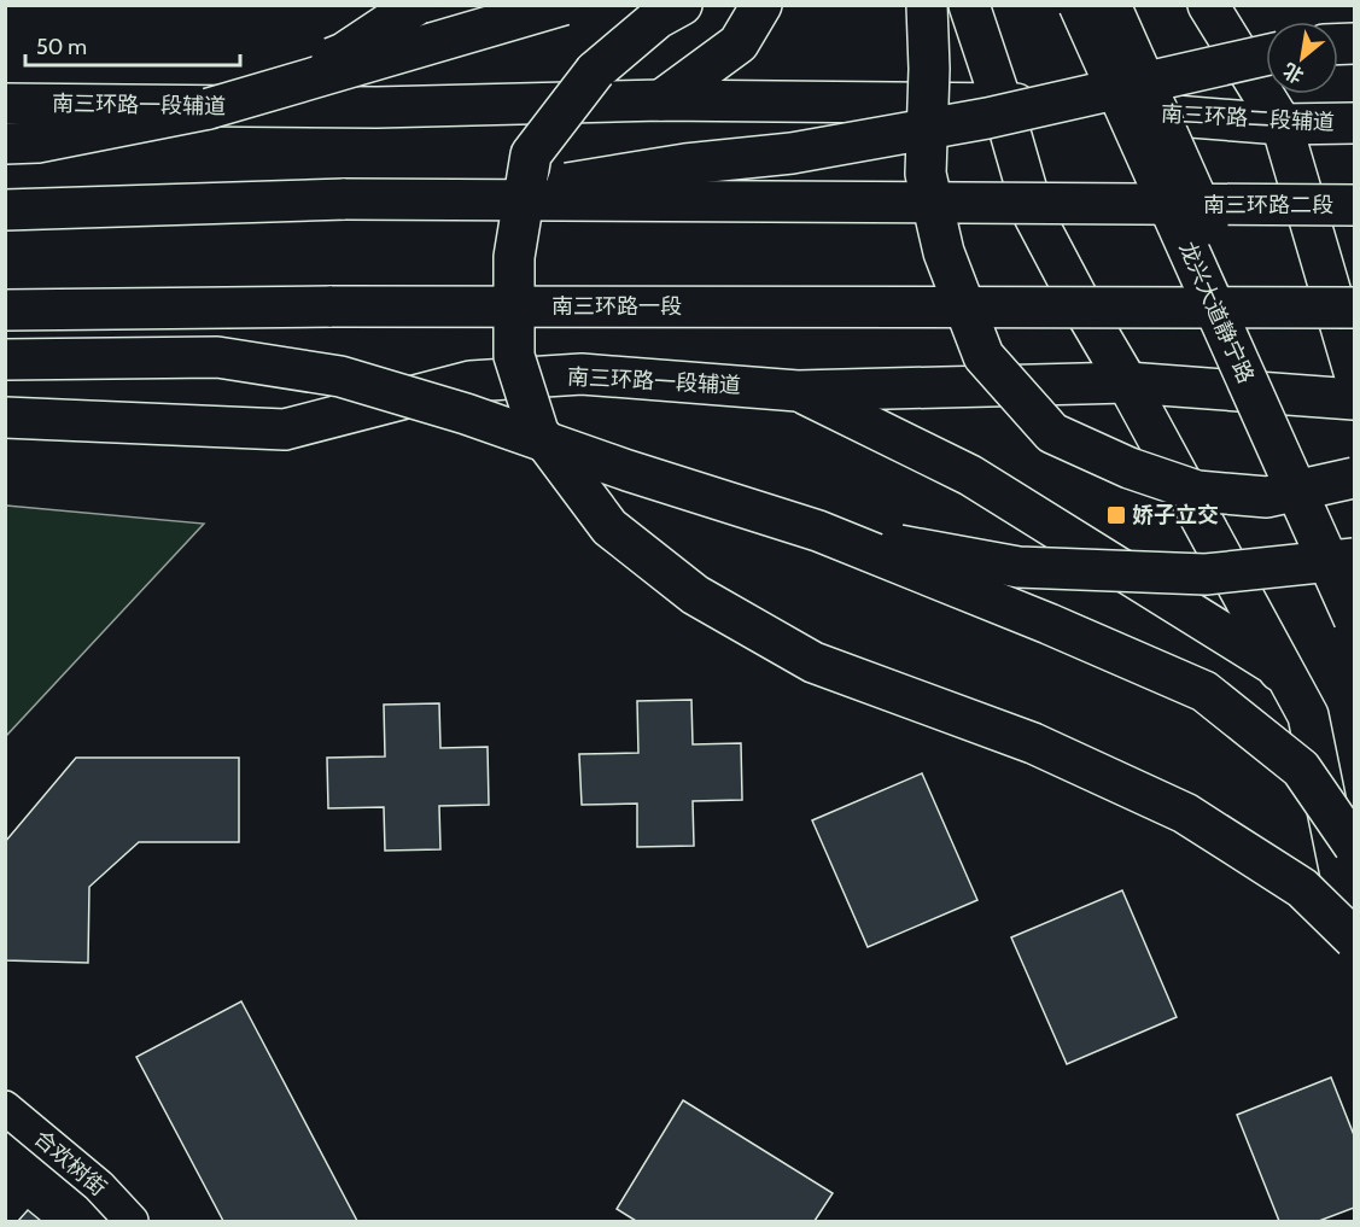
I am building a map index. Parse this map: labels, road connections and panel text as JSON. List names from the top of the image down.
{
  "streets": {
    "main road": [
      "南三环路一段辅道",
      "南三环路二段辅道",
      "南三环路二段",
      "南三环路一段",
      "龙兴大道静宁路"
    ],
    "street": ["合欢树街"]
  },
  "crossings": [
    ["南三环路一段辅道", "南三环路二段辅道"]
  ],
  "places": {
    "transit": ["娇子立交"]
  },
  "scale_bar": "50 m",
  "north": "bottom left"
}
